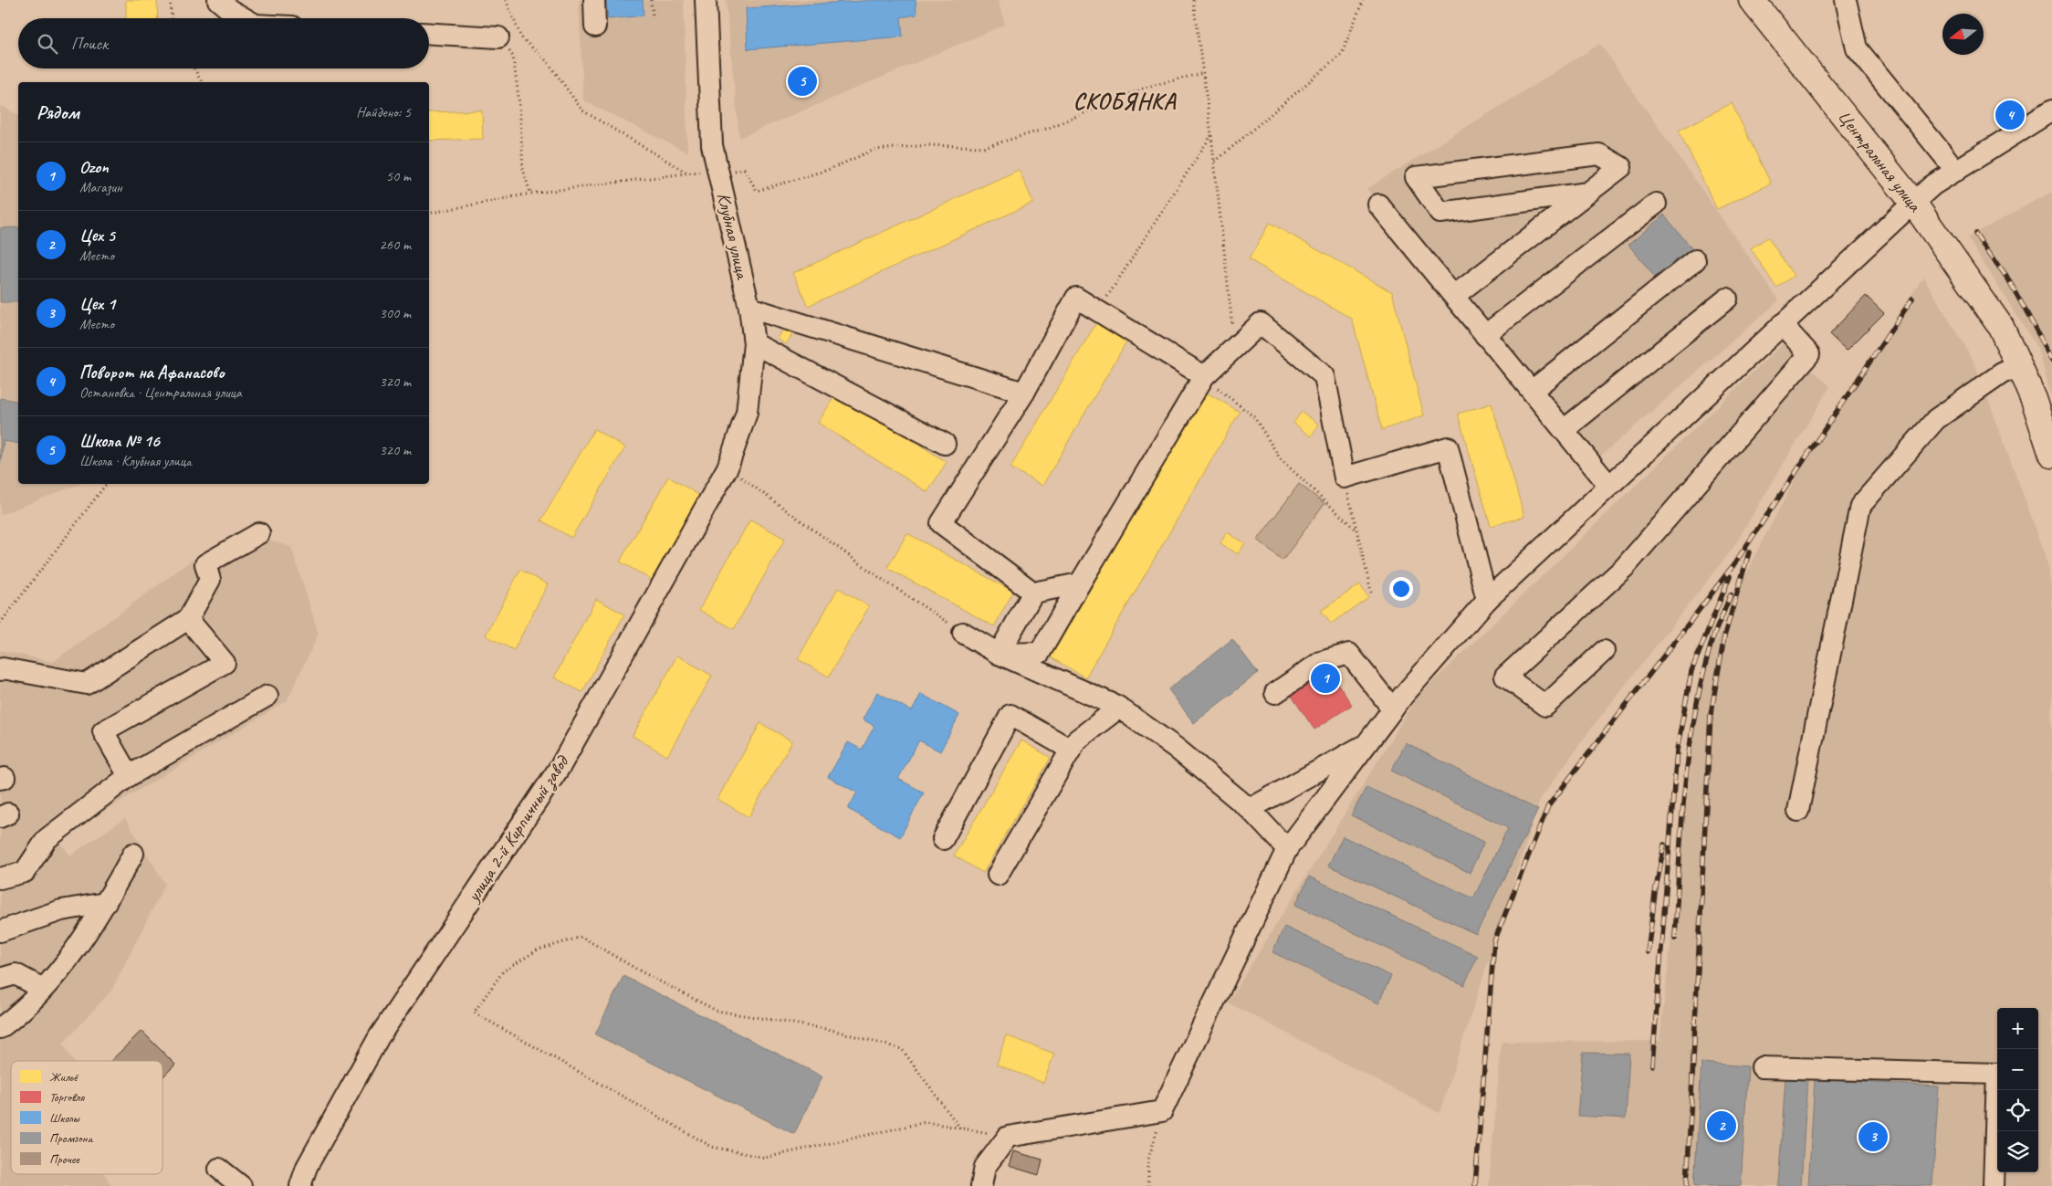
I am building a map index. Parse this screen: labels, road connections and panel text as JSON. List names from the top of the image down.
{
  "streets": {
    "main road": ["Центральная улица"],
    "street": ["Клубная улица", "улица 2-й Кирпичный завод"]
  },
  "crossings": [
    ["Клубная улица", "улица 2-й Кирпичный завод"]
  ],
  "districts": ["СКОБЯНКА"],
  "legend": [
    "Жильё",
    "Торговля",
    "Школы",
    "Промзона",
    "Прочее"
  ],
  "north": "left",
  "page": {
    "search": "Поиск",
    "pins": [
      "5",
      "4",
      "1",
      "2",
      "3"
    ],
    "heading": ["Рядом", "Найдено: 5"],
    "list": [
      {
        "mark": "1",
        "name": "Ozon",
        "note": "Магазин",
        "value": "50 m"
      },
      {
        "mark": "2",
        "name": "Цех 5",
        "note": "Место",
        "value": "260 m"
      },
      {
        "mark": "3",
        "name": "Цех 1",
        "note": "Место",
        "value": "300 m"
      },
      {
        "mark": "4",
        "name": "Поворот на Афанасово",
        "note": "Остановка · Центральная улица",
        "value": "320 m"
      },
      {
        "mark": "5",
        "name": "Школа № 16",
        "note": "Школа · Клубная улица",
        "value": "320 m"
      }
    ],
    "map_buttons": ["+", "−"]
  }
}
